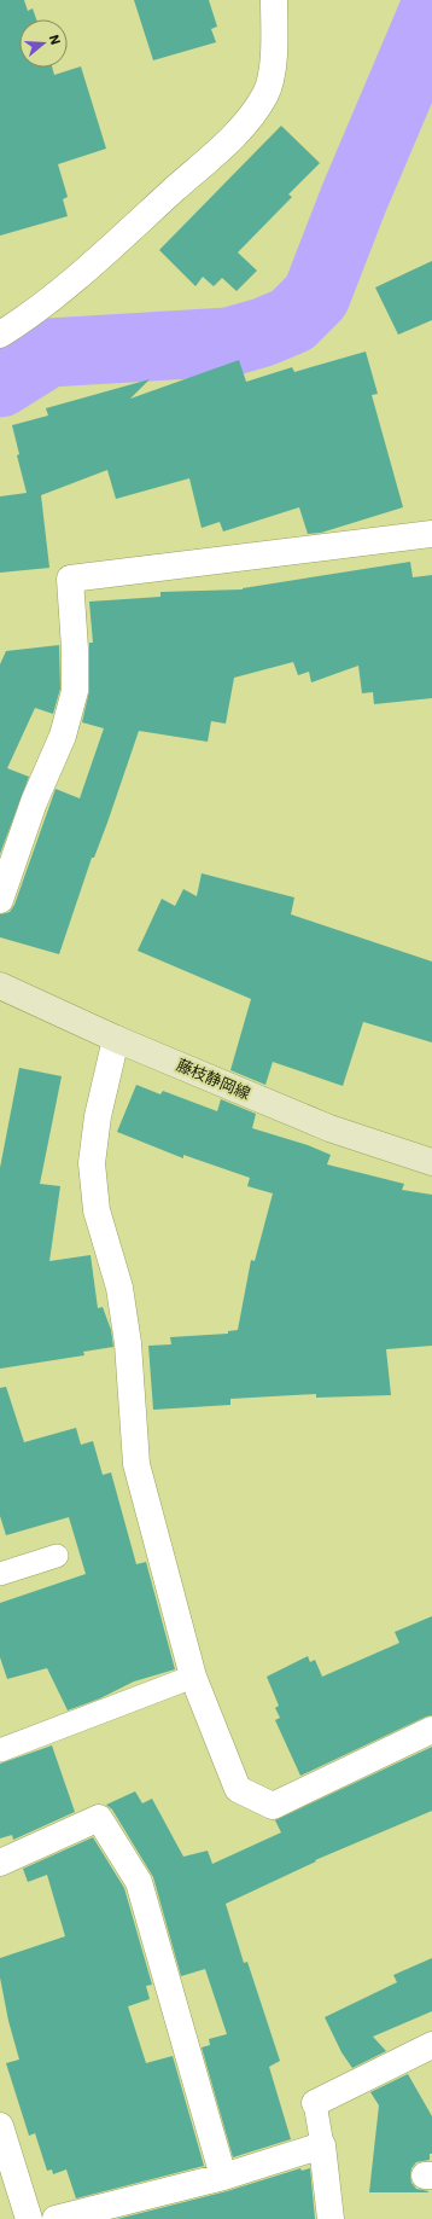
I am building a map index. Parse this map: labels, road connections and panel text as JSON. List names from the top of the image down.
{
  "streets": {
    "main road": ["藤枝静岡線"]
  },
  "north": "right"
}
